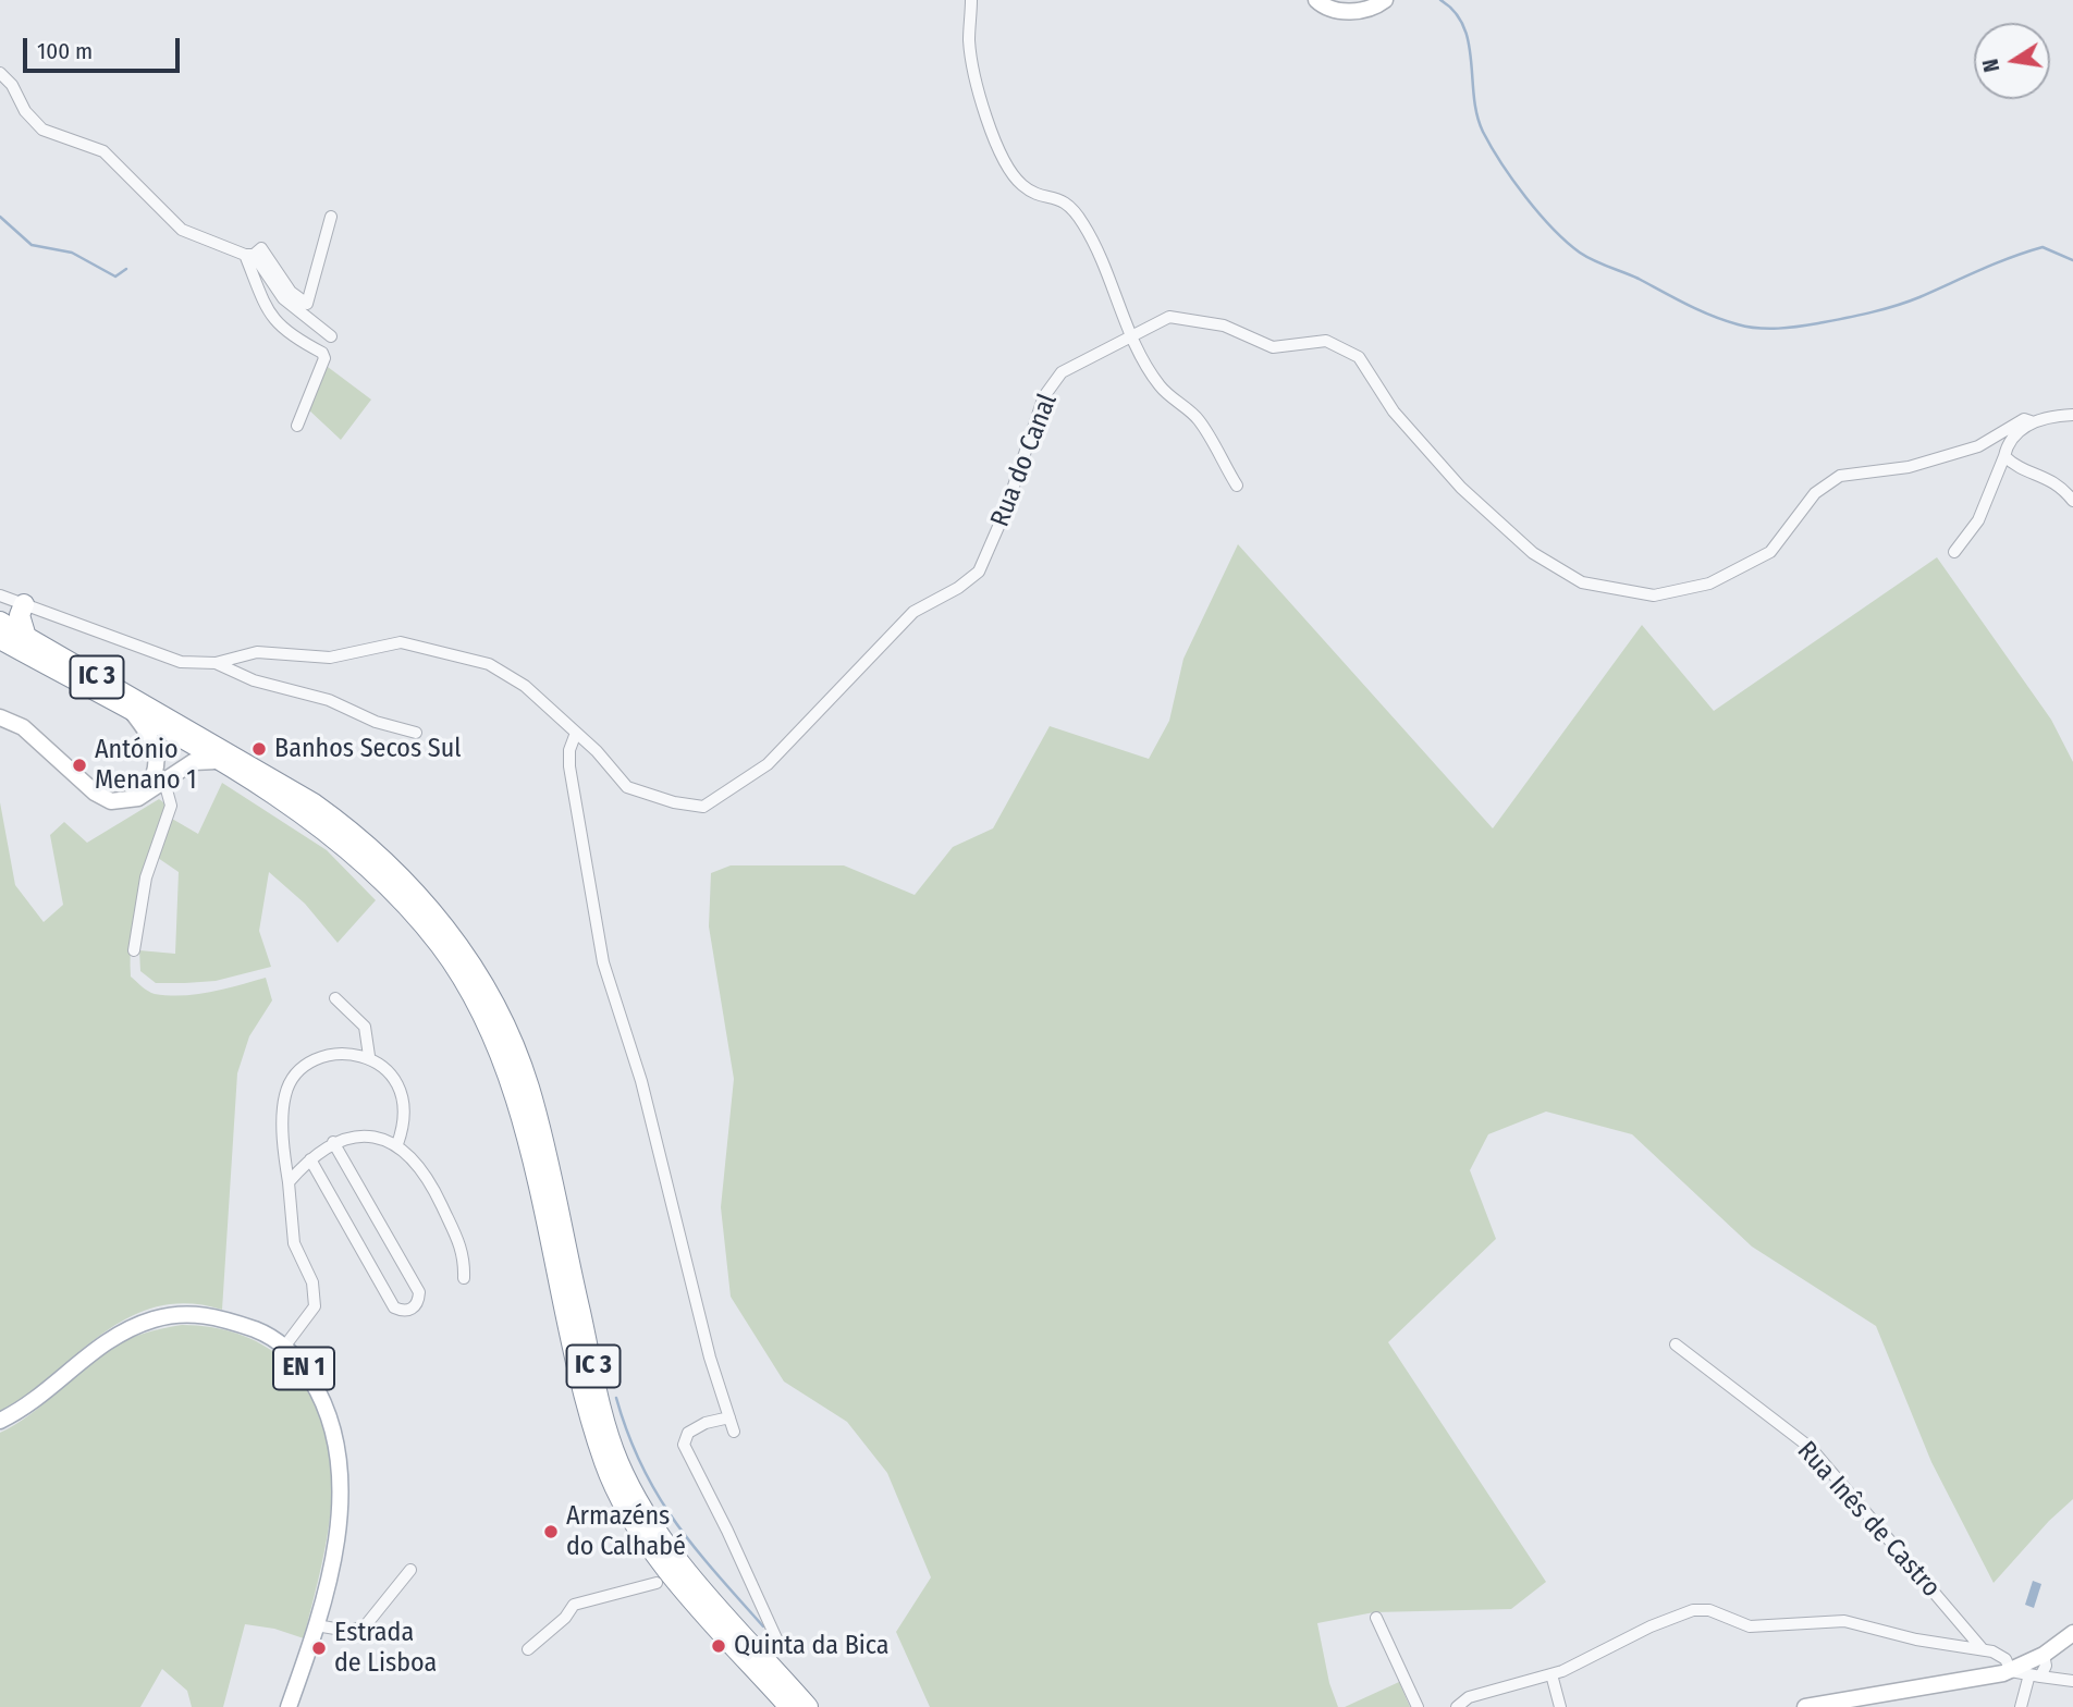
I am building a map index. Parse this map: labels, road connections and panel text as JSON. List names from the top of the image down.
{
  "streets": {
    "highway": ["IC 3"],
    "main road": ["EN 1"],
    "street": ["Rua do Canal", "Rua Inês de Castro"]
  },
  "places": [
    "Banhos Secos Sul",
    "António Menano 1",
    "Armazéns do Calhabé",
    "Quinta da Bica",
    "Estrada de Lisboa"
  ],
  "scale_bar": "100 m",
  "north": "left"
}
